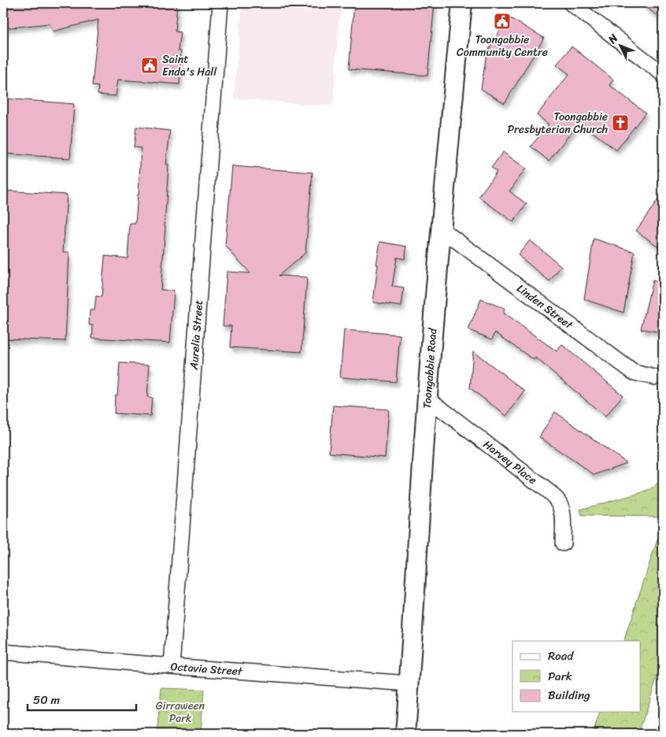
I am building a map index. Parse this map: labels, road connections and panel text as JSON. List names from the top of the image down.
{
  "streets": {
    "main road": ["Toongabbie Road"],
    "street": [
      "Linden Street",
      "Aurelia Street",
      "Harvey Place",
      "Octavia Street"
    ]
  },
  "crossings": [
    ["Linden Street", "Toongabbie Road"],
    ["Aurelia Street", "Octavia Street"],
    ["Toongabbie Road", "Harvey Place"],
    ["Toongabbie Road", "Octavia Street"]
  ],
  "parks": ["Girraween Park"],
  "places": {
    "public building": ["Toongabbie Community Centre", "Saint Enda's Hall"],
    "church": ["Toongabbie Presbyterian Church"]
  },
  "legend": ["Road", "Park", "Building"],
  "scale_bar": "50 m",
  "north": "top left"
}
